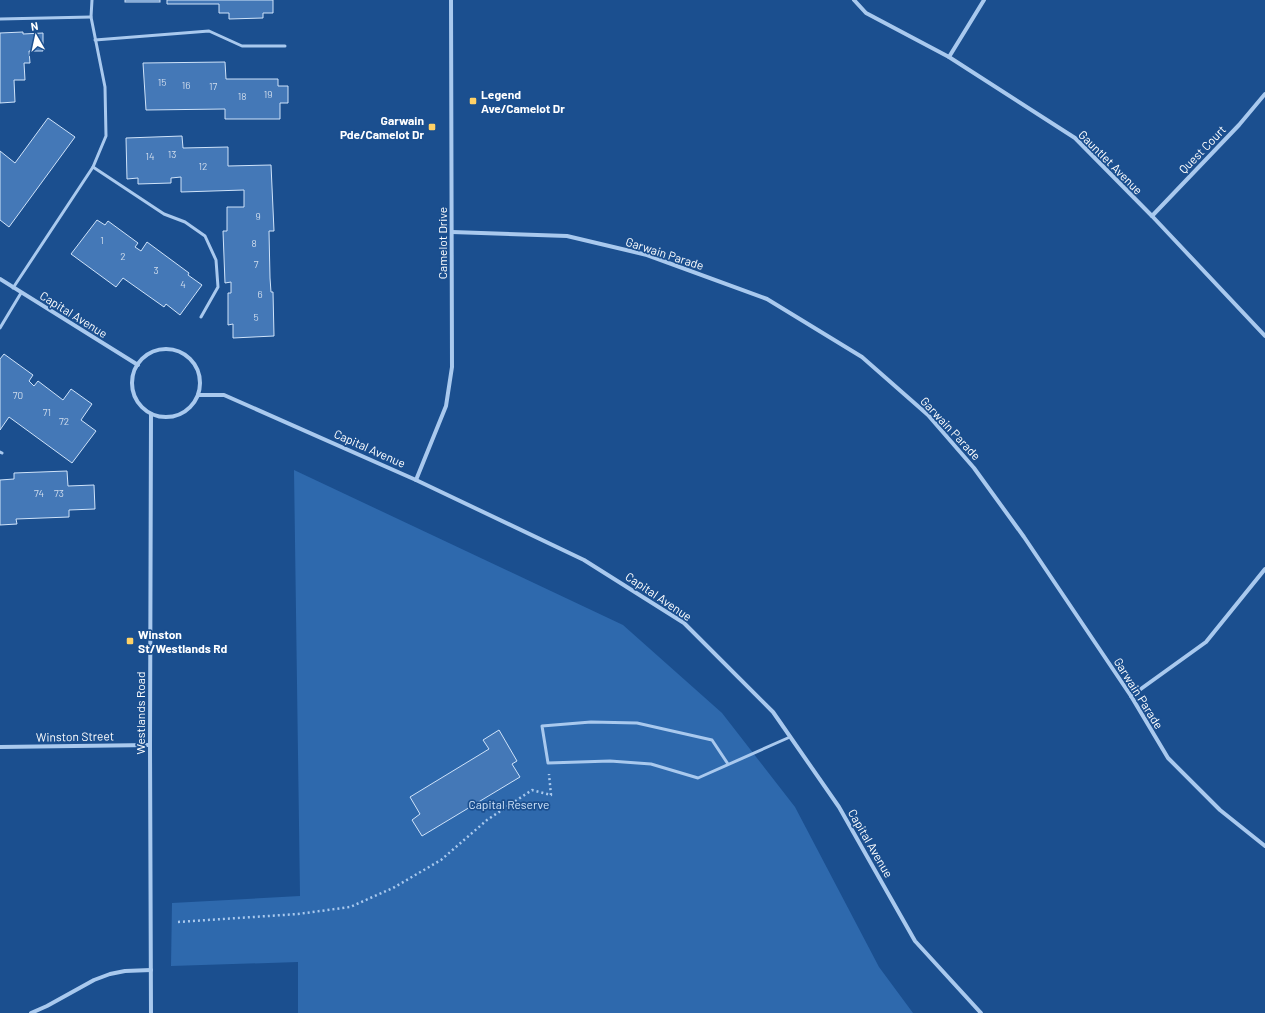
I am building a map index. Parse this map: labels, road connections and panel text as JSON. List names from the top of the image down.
{
  "streets": {
    "street": [
      "Quest Court",
      "Gauntlet Avenue",
      "Camelot Drive",
      "Garwain Parade",
      "Capital Avenue",
      "Westlands Road",
      "Winston Street"
    ]
  },
  "crossings": [
    ["Quest Court", "Gauntlet Avenue"],
    ["Camelot Drive", "Garwain Parade"],
    ["Camelot Drive", "Capital Avenue"],
    ["Capital Avenue", "Westlands Road"],
    ["Westlands Road", "Winston Street"]
  ],
  "parks": ["Capital Reserve"],
  "places": {
    "transit": ["Legend Ave/Camelot Dr", "Garwain Pde/Camelot Dr", "Winston St/Westlands Rd"]
  },
  "house_numbers": [
    "15",
    "16",
    "17",
    "19",
    "18",
    "13",
    "14",
    "12",
    "9",
    "1",
    "8",
    "2",
    "7",
    "3",
    "4",
    "6",
    "5",
    "70",
    "71",
    "72",
    "74",
    "73"
  ],
  "north": "top"
}
